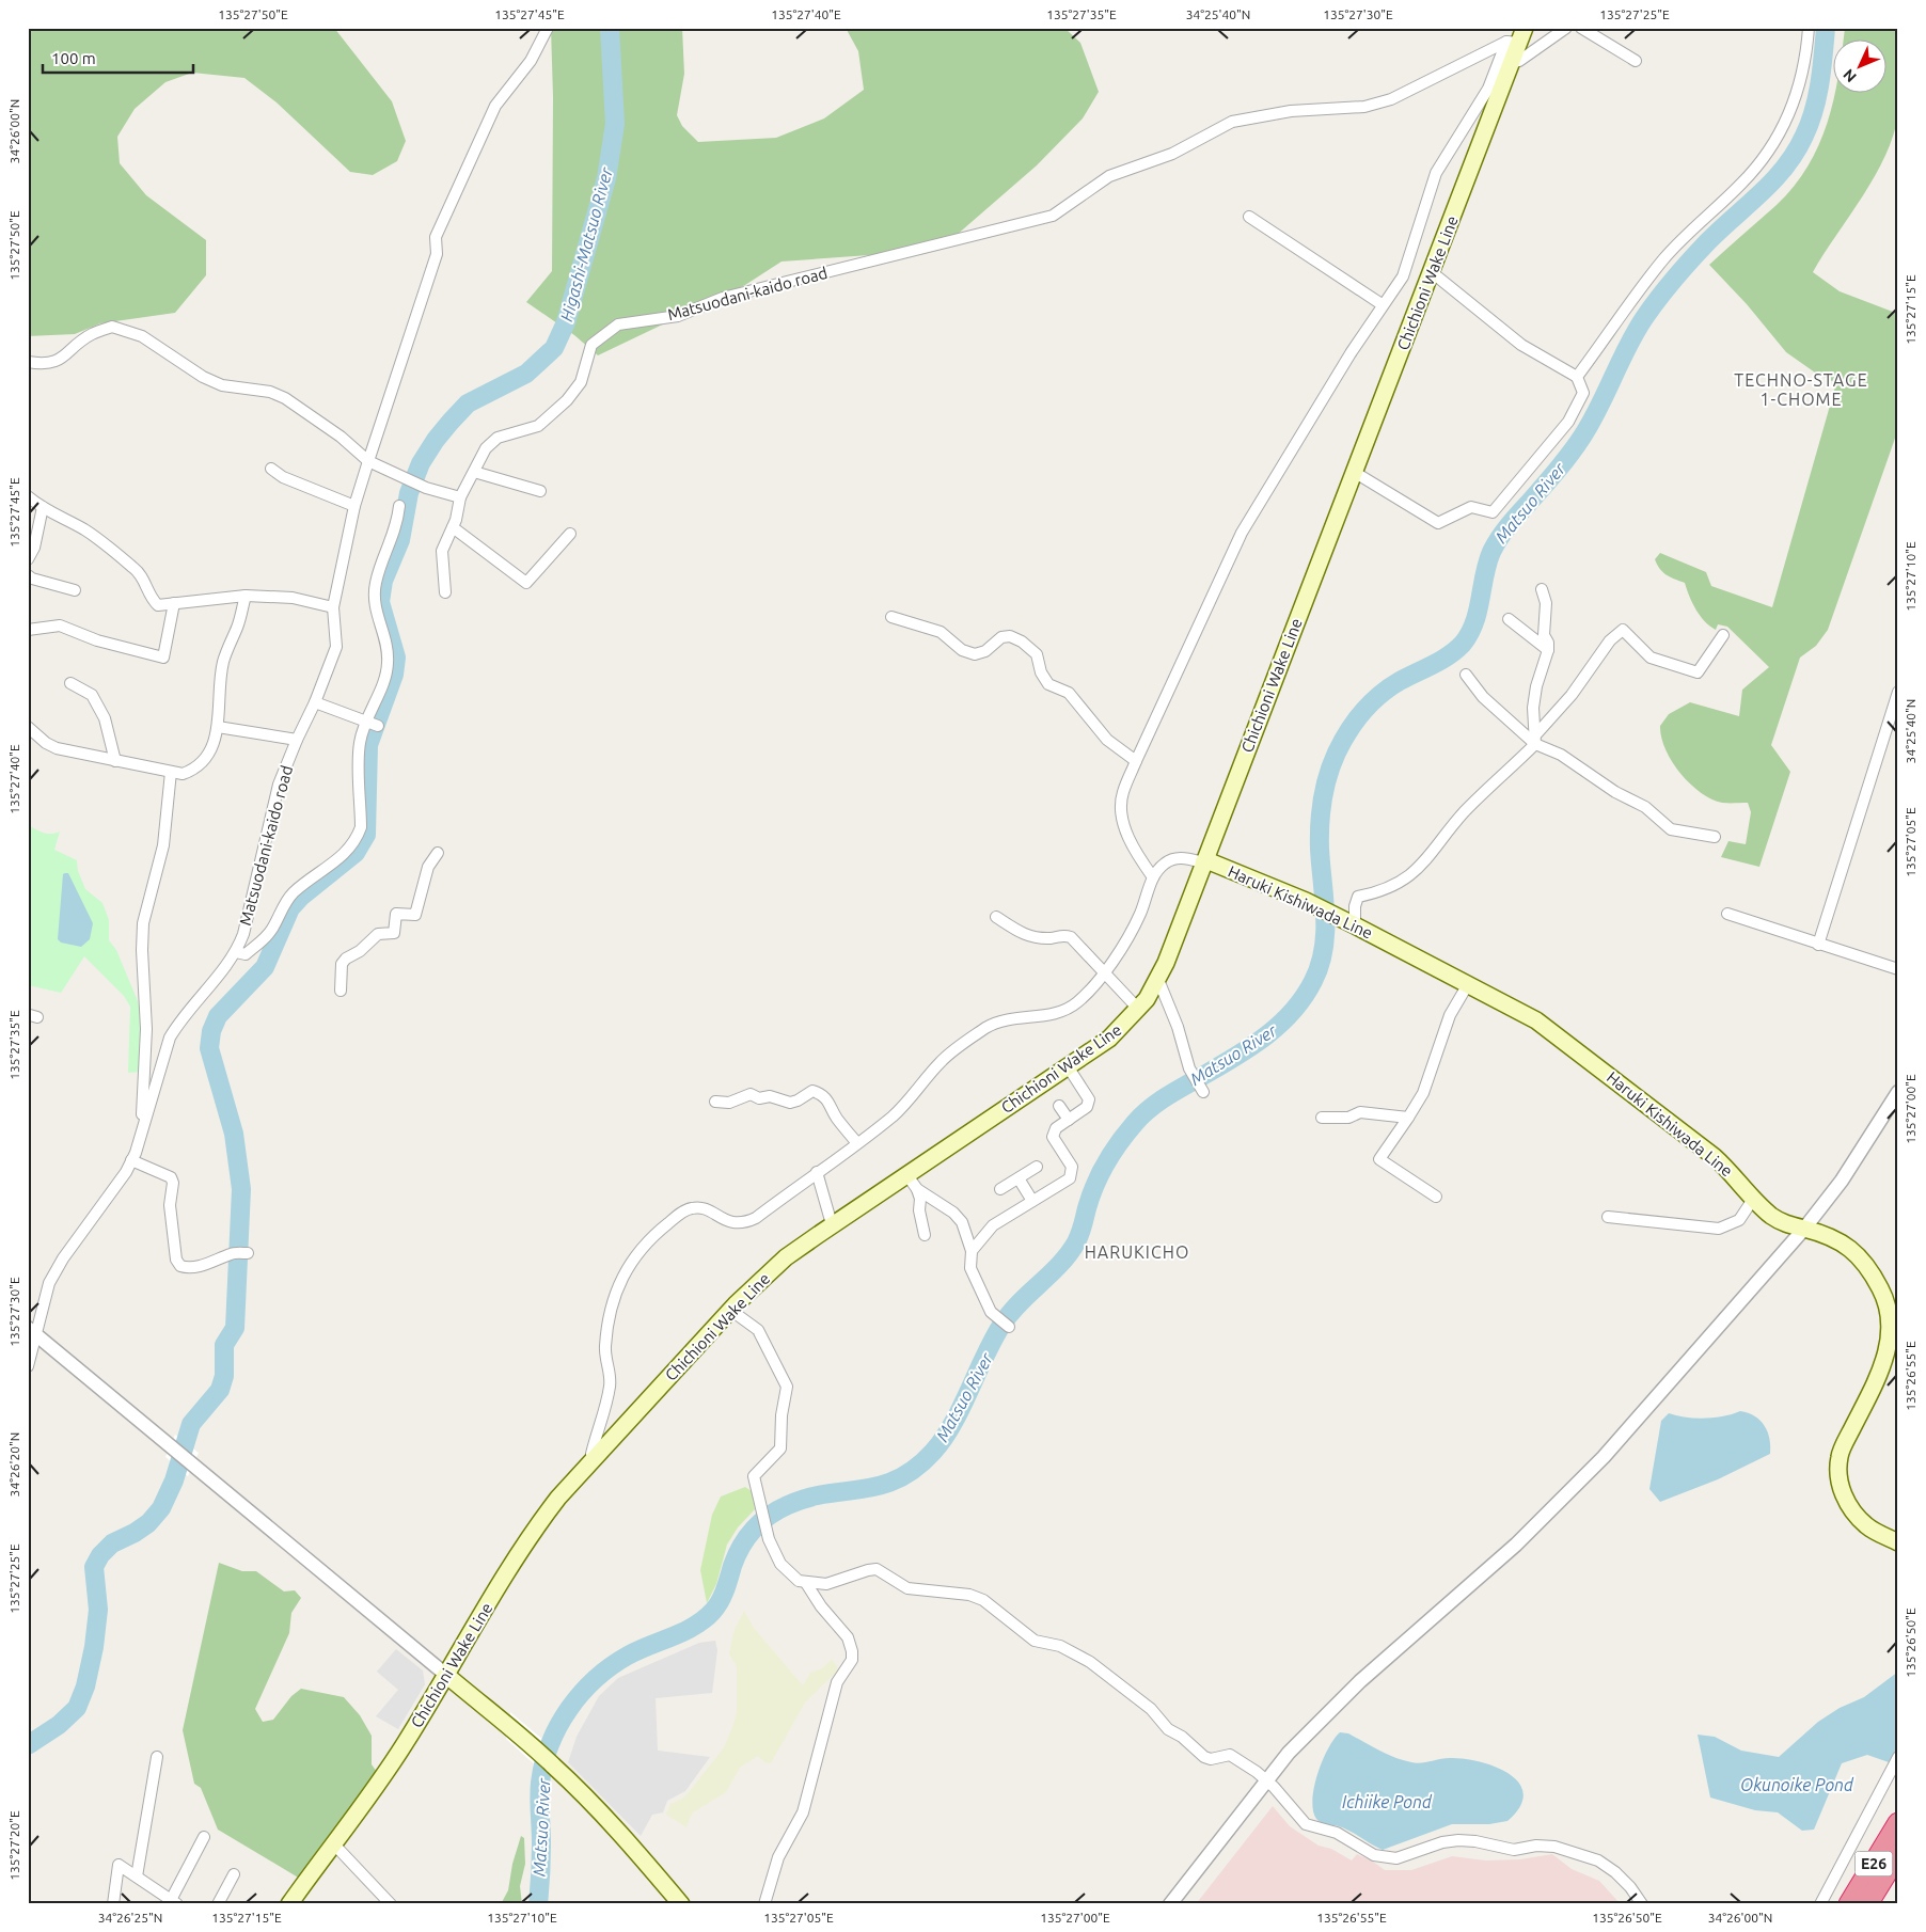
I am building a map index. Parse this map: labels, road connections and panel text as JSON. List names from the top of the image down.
{
  "streets": {
    "highway": ["E26"],
    "main road": ["Chichioni Wake Line", "Haruki Kishiwada Line"],
    "street": ["Matsuodani-kaido road"]
  },
  "crossings": [
    ["Chichioni Wake Line", "Matsuodani-kaido road"],
    ["Chichioni Wake Line", "Haruki Kishiwada Line"]
  ],
  "districts": ["TECHNO-STAGE 1-CHOME", "HARUKICHO"],
  "water": [
    "Higashi-Matsuo River",
    "Matsuo River",
    "Okunoike Pond",
    "Ichiike Pond"
  ],
  "scale_bar": "100 m",
  "north": "bottom left",
  "coordinates": [
    "135°27'50\"E",
    "135°27'45\"E",
    "135°27'40\"E",
    "135°27'35\"E",
    "34°25'40\"N",
    "135°27'30\"E",
    "135°27'25\"E",
    "34°26'00\"N",
    "135°27'15\"E",
    "135°27'10\"E",
    "135°27'05\"E",
    "135°27'00\"E",
    "135°26'55\"E",
    "34°26'20\"N",
    "135°26'50\"E",
    "135°27'20\"E",
    "34°26'25\"N"
  ]
}
